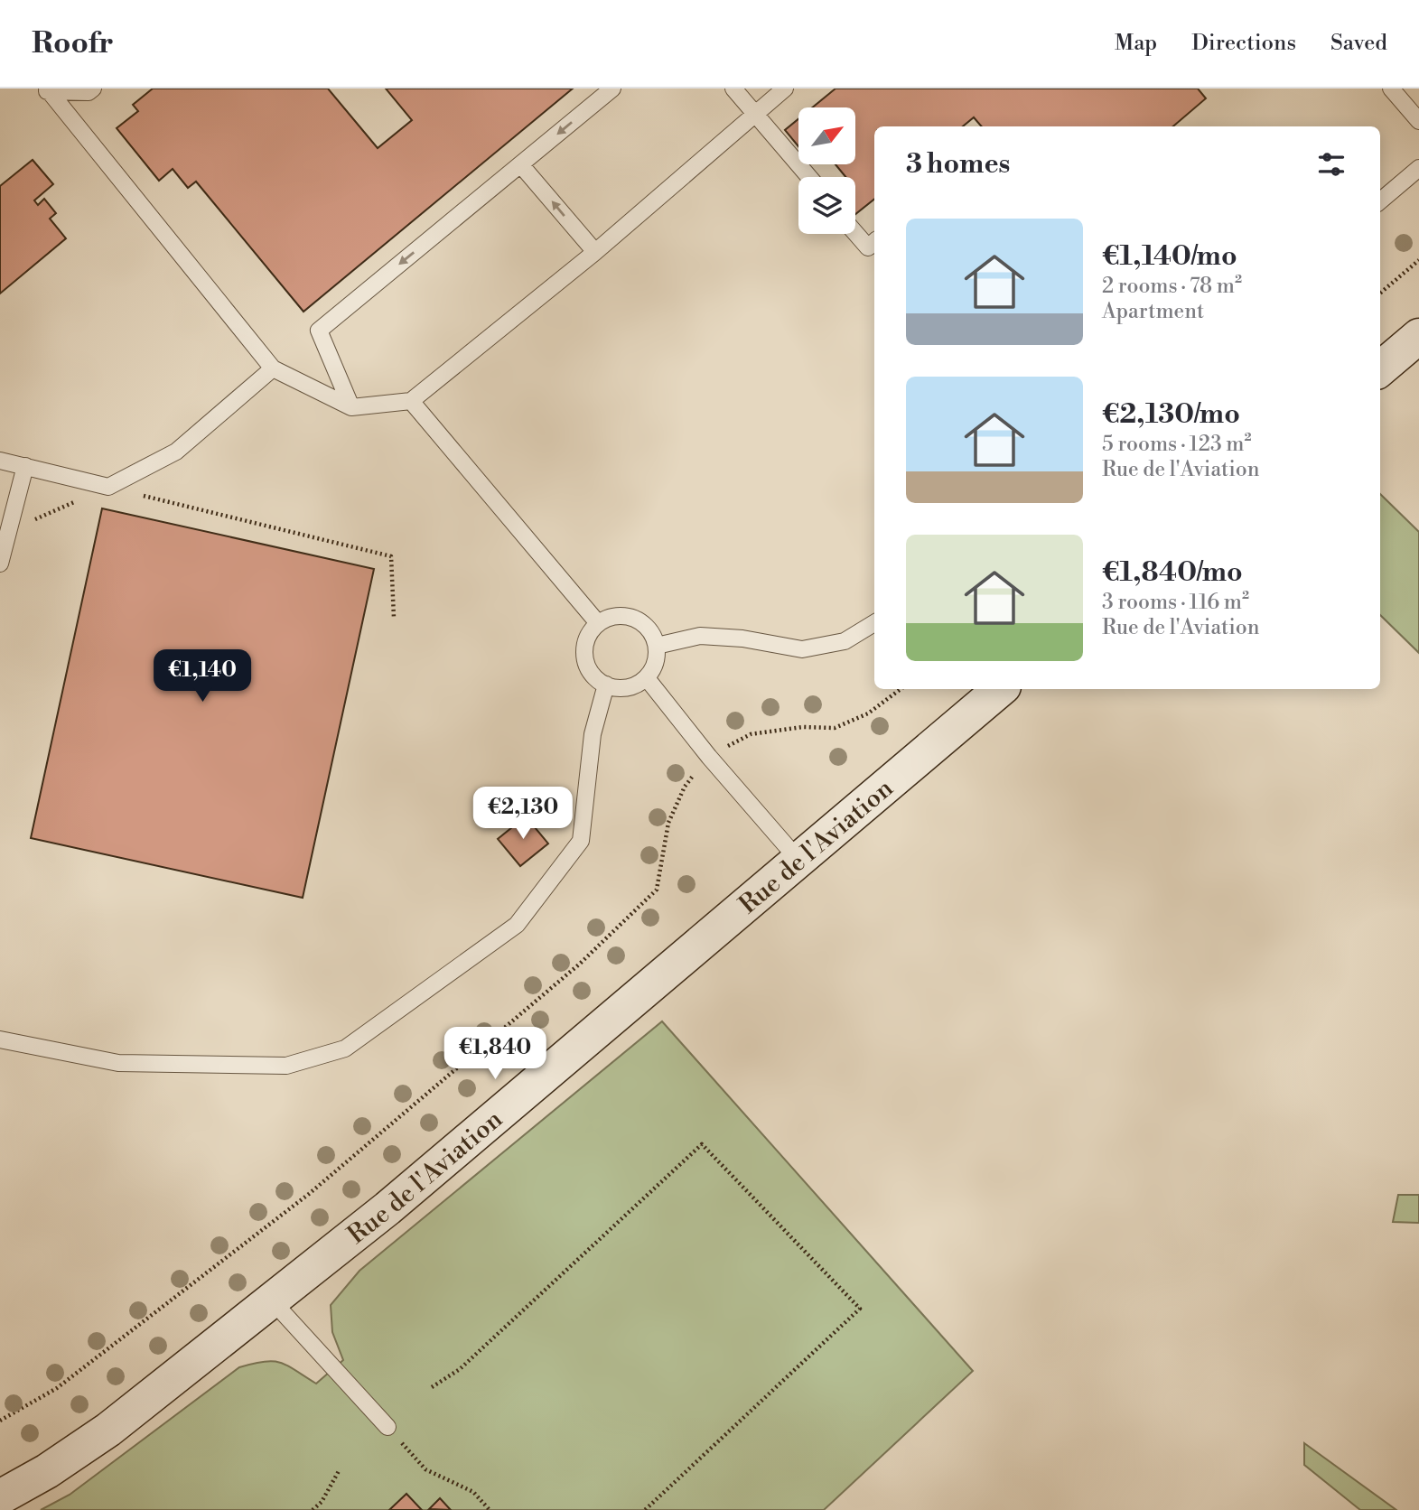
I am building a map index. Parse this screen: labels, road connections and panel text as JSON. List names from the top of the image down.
{
  "streets": {
    "street": ["Rue de l'Aviation"]
  },
  "north": "top right",
  "page": {
    "header": "Roofr",
    "nav": ["Map", "Directions", "Saved"],
    "heading": "3 homes",
    "list": [
      {
        "name": "€1,140/mo",
        "note": "2 rooms · 78 m² · Apartment"
      },
      {
        "name": "€2,130/mo",
        "note": "5 rooms · 123 m² · Rue de l'Aviation"
      },
      {
        "name": "€1,840/mo",
        "note": "3 rooms · 116 m² · Rue de l'Aviation"
      }
    ],
    "price": ["€1,140", "€2,130", "€1,840"]
  }
}
